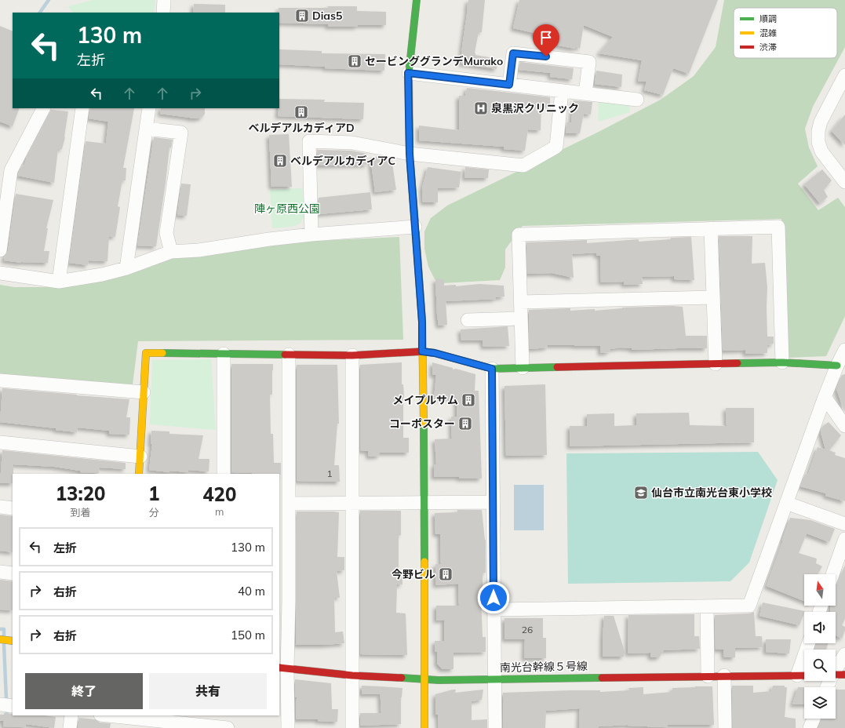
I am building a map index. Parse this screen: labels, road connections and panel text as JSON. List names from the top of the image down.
{
  "streets": {
    "street": ["南光台幹線５号線"]
  },
  "parks": ["陣ヶ原西公園"],
  "places": {
    "building": [
      "Dias5",
      "セービンググランデMurako",
      "ベルデアルカディアD",
      "ベルデアルカディアC",
      "メイプルサム",
      "コーポスター",
      "今野ビル"
    ],
    "hospital": ["泉黒沢クリニック"],
    "school or university": ["仙台市立南光台東小学校"]
  },
  "house_numbers": ["1", "26"],
  "legend": ["順調", "混雑", "渋滞"],
  "north": "top",
  "page": {
    "turn": ["130 m", "左折"],
    "eta": [
      "13:20",
      "到着",
      "1",
      "分",
      "420",
      "m"
    ],
    "list": [
      {
        "name": "左折",
        "value": "130 m"
      },
      {
        "name": "右折",
        "value": "40 m"
      },
      {
        "name": "右折",
        "value": "150 m"
      }
    ],
    "buttons": ["終了", "共有"]
  }
}
